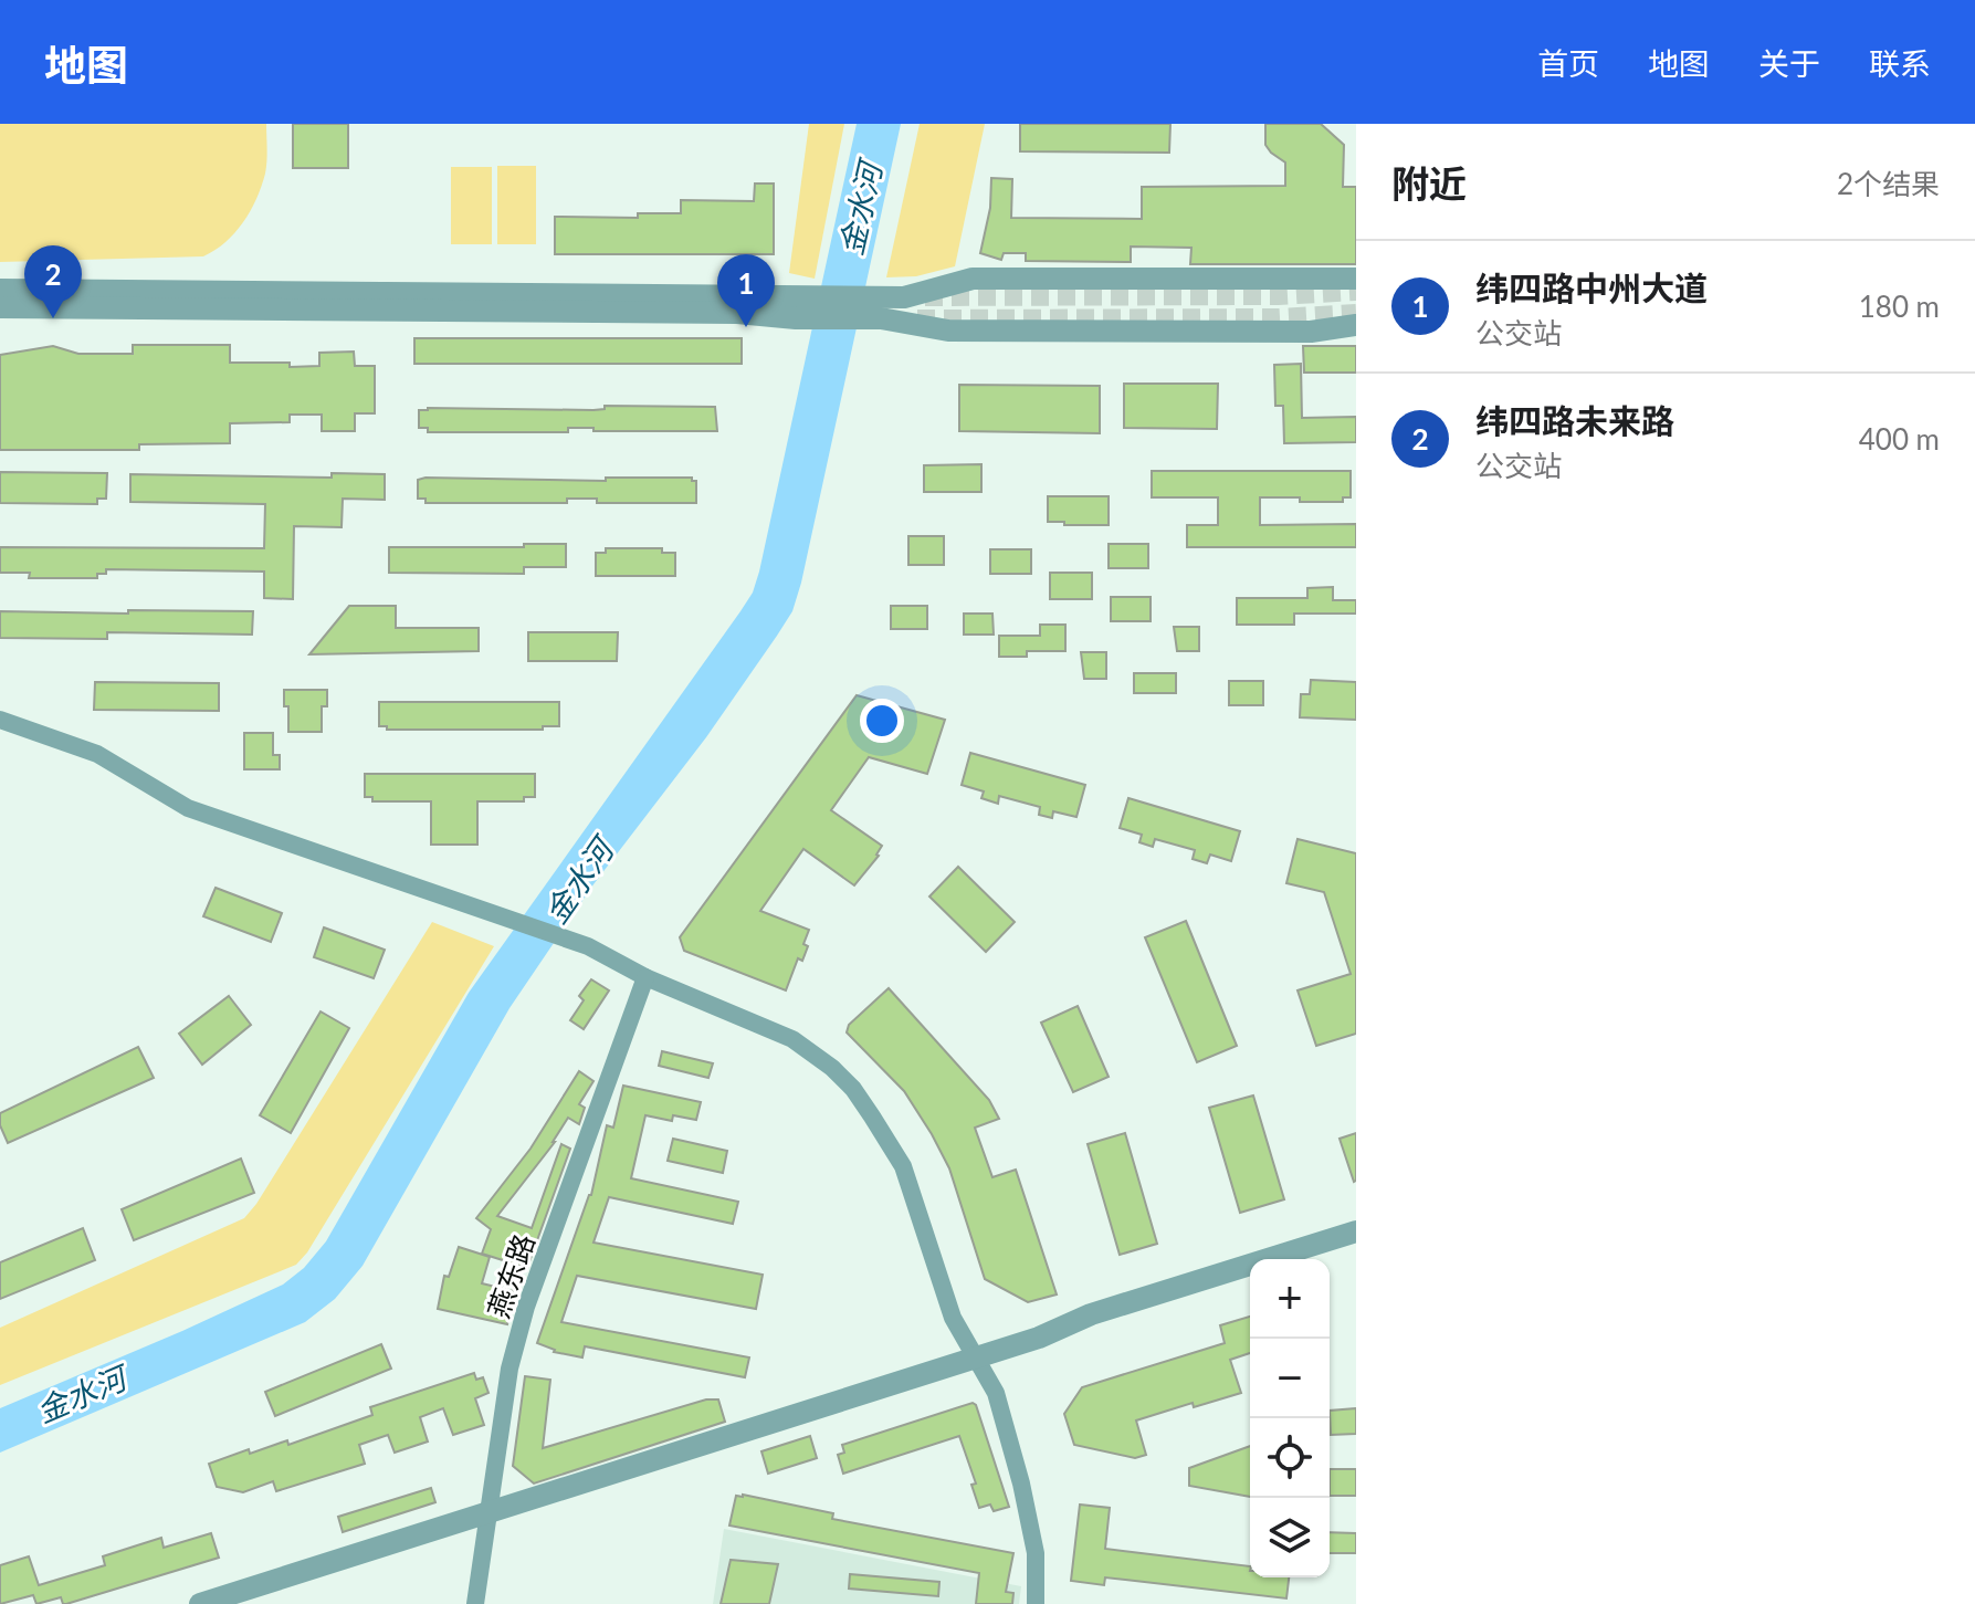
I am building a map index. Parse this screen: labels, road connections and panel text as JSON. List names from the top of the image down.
{
  "streets": {
    "street": ["燕东路"]
  },
  "water": ["金水河"],
  "page": {
    "header": "地图",
    "nav": [
      "首页",
      "地图",
      "关于",
      "联系"
    ],
    "heading": ["附近", "2个结果"],
    "list": [
      {
        "mark": "1",
        "name": "纬四路中州大道",
        "note": "公交站",
        "value": "180 m"
      },
      {
        "mark": "2",
        "name": "纬四路未来路",
        "note": "公交站",
        "value": "400 m"
      }
    ],
    "pins": ["2", "1"],
    "map_buttons": ["+", "−"]
  }
}
